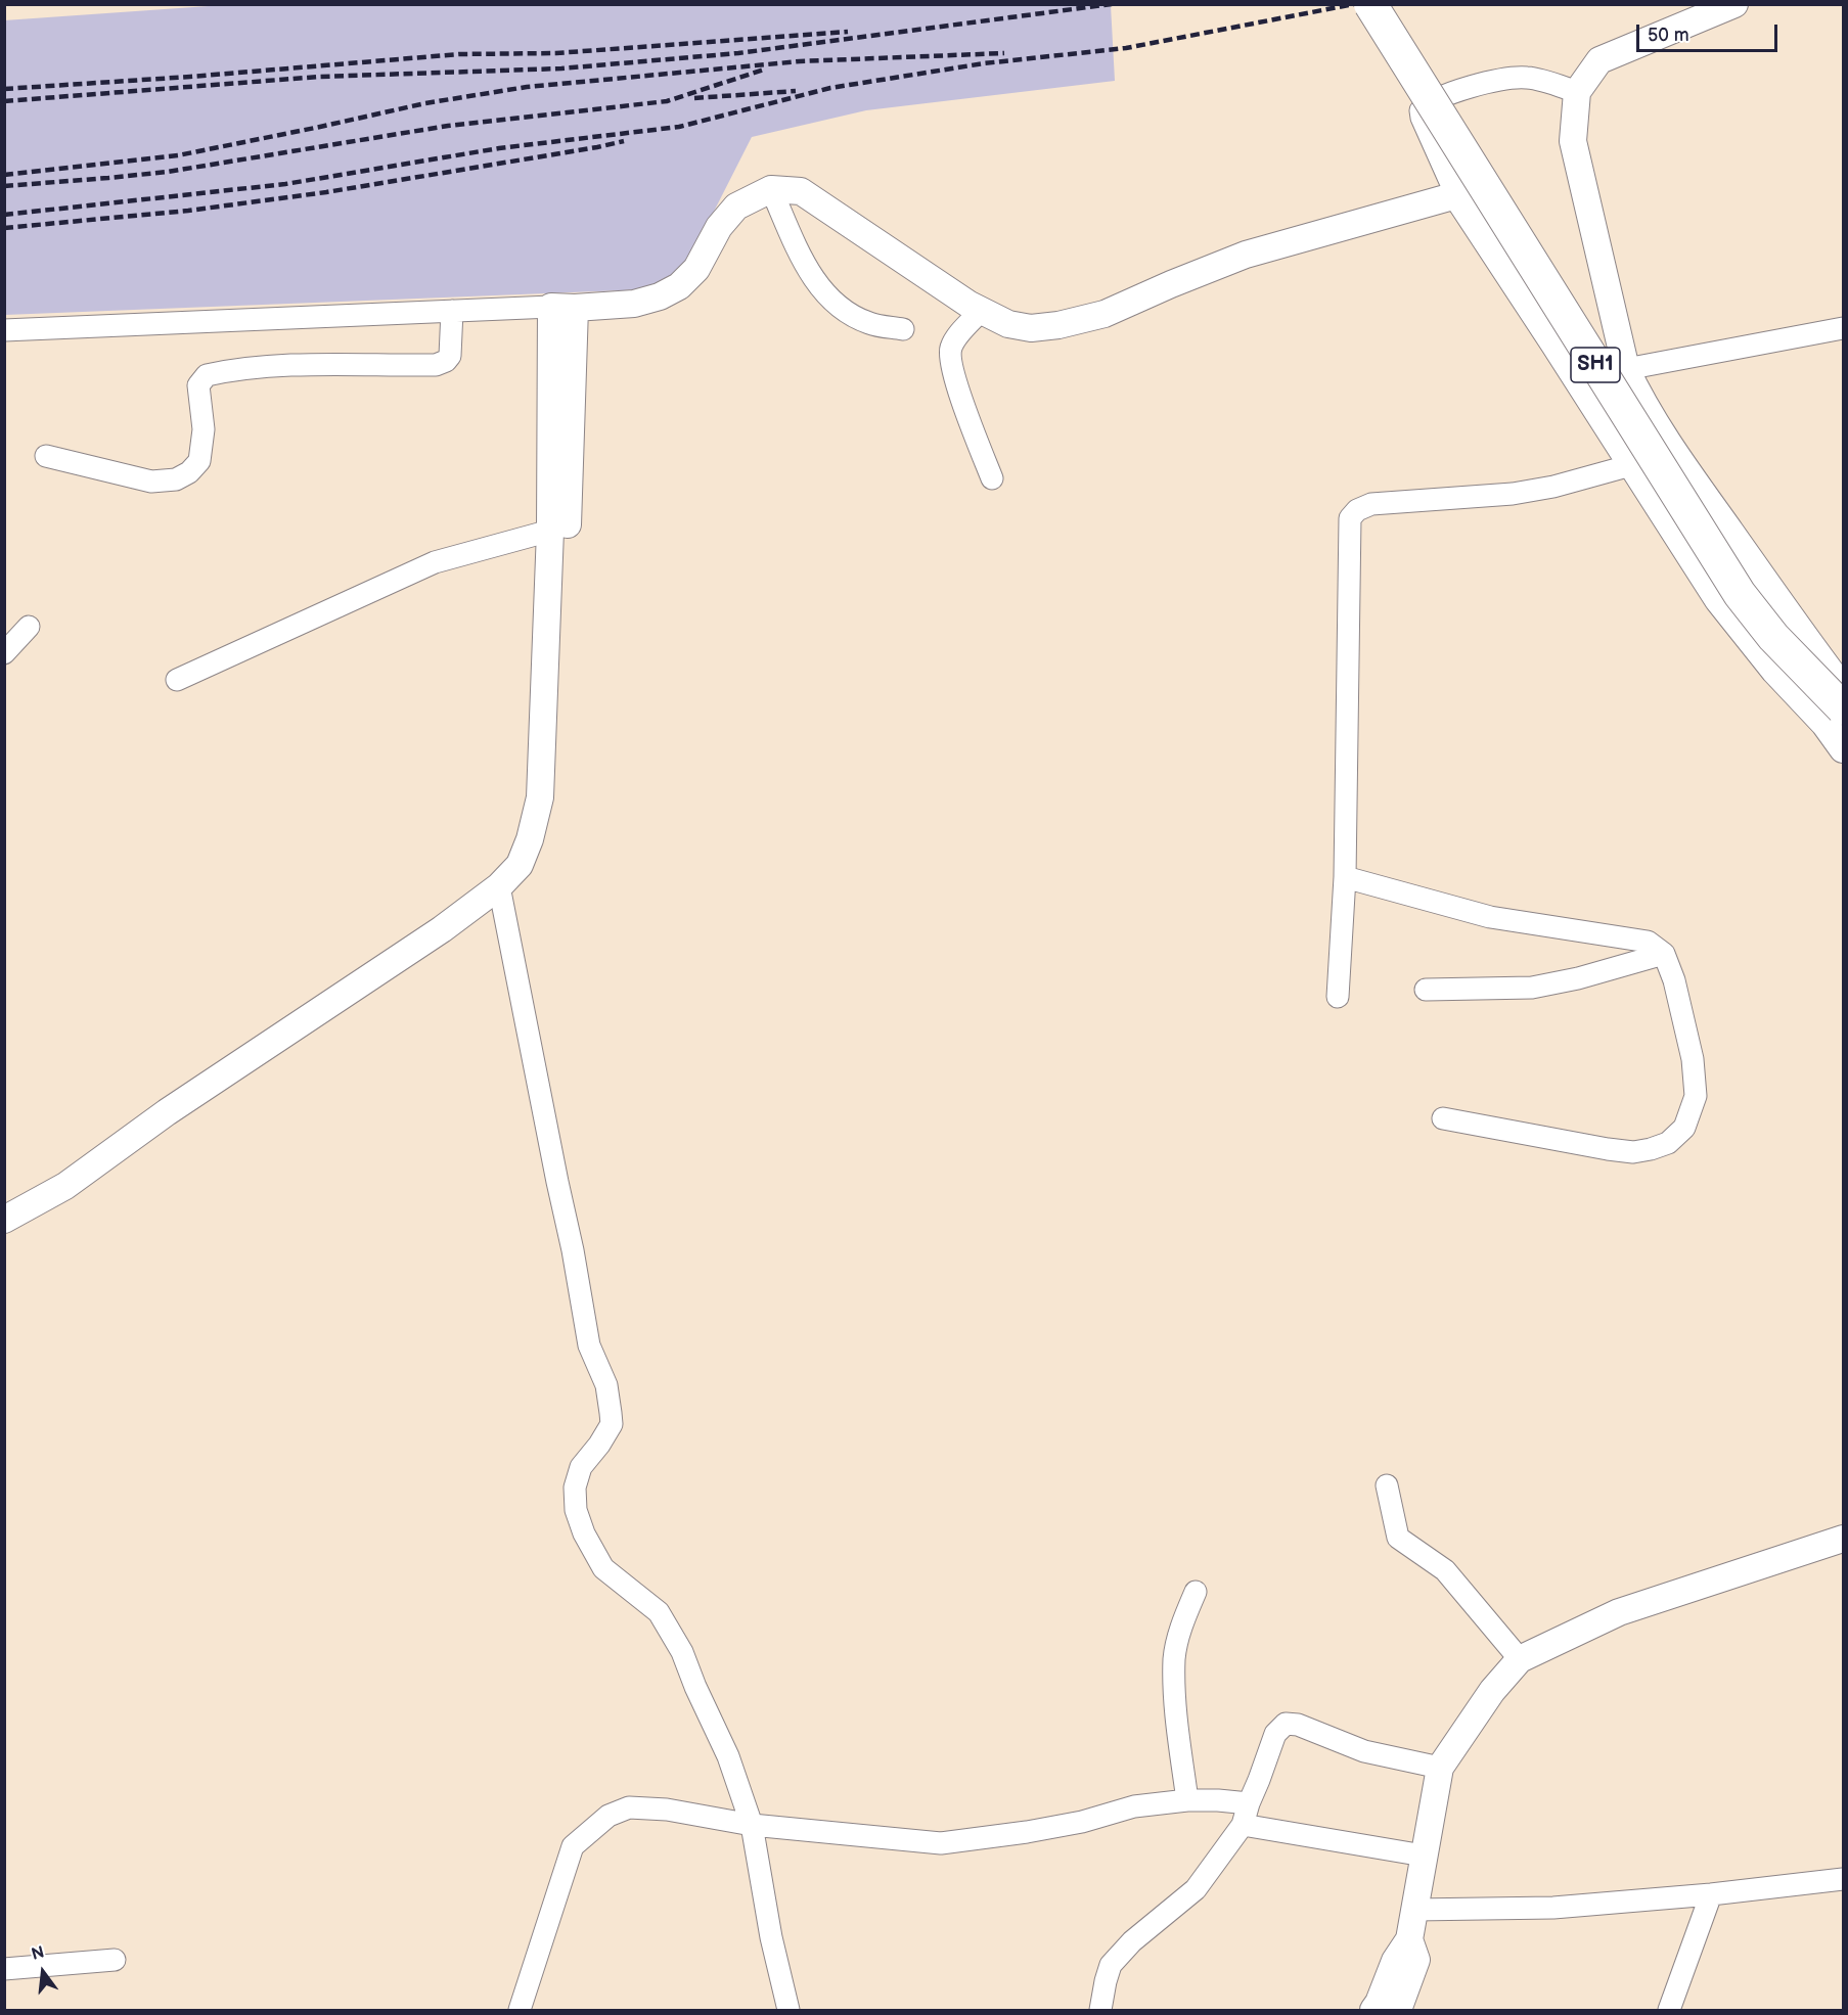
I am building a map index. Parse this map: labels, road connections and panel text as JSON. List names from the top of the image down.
{
  "streets": {
    "main road": ["SH1"]
  },
  "scale_bar": "50 m",
  "north": "top"
}
